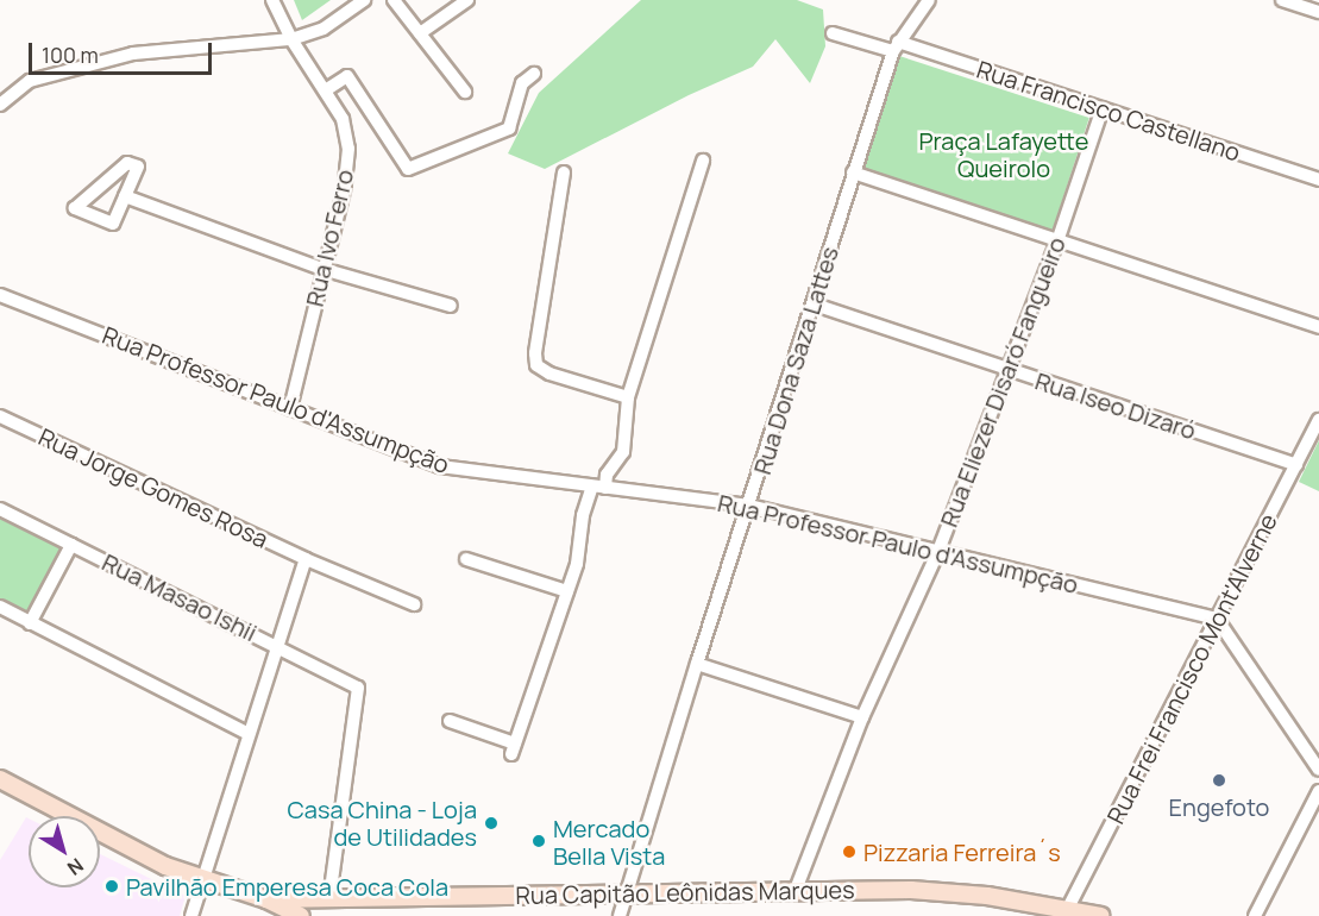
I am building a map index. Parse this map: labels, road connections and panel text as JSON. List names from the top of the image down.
{
  "streets": {
    "main road": ["Rua Capitão Leônidas Marques"],
    "street": [
      "Rua Francisco Castellano",
      "Rua Ivo Ferro",
      "Rua Dona Saza Lattes",
      "Rua Eliezer Disaró Fangueiro",
      "Rua Professor Paulo d'Assumpção",
      "Rua Iseo Dizaró",
      "Rua Jorge Gomes Rosa",
      "Rua Masao Ishii",
      "Rua Frei Francisco Mont'Alverne"
    ]
  },
  "crossings": [
    ["Rua Francisco Castellano", "Rua Dona Saza Lattes"],
    ["Rua Francisco Castellano", "Rua Eliezer Disaró Fangueiro"],
    ["Rua Ivo Ferro", "Rua Professor Paulo d'Assumpção"],
    ["Rua Dona Saza Lattes", "Rua Professor Paulo d'Assumpção"],
    ["Rua Dona Saza Lattes", "Rua Iseo Dizaró"],
    ["Rua Dona Saza Lattes", "Rua Capitão Leônidas Marques"],
    ["Rua Eliezer Disaró Fangueiro", "Rua Professor Paulo d'Assumpção"],
    ["Rua Eliezer Disaró Fangueiro", "Rua Iseo Dizaró"],
    ["Rua Eliezer Disaró Fangueiro", "Rua Capitão Leônidas Marques"],
    ["Rua Professor Paulo d'Assumpção", "Rua Frei Francisco Mont'Alverne"],
    ["Rua Iseo Dizaró", "Rua Frei Francisco Mont'Alverne"],
    ["Rua Masao Ishii", "Rua Capitão Leônidas Marques"],
    ["Rua Frei Francisco Mont'Alverne", "Rua Capitão Leônidas Marques"]
  ],
  "parks": ["Praça Lafayette Queirolo"],
  "places": [
    "Engefoto",
    "Casa China - Loja de Utilidades",
    "Mercado Bella Vista",
    "Pizzaria Ferreira´s",
    "Pavilhão Emperesa Coca Cola"
  ],
  "scale_bar": "100 m",
  "north": "bottom right"
}
